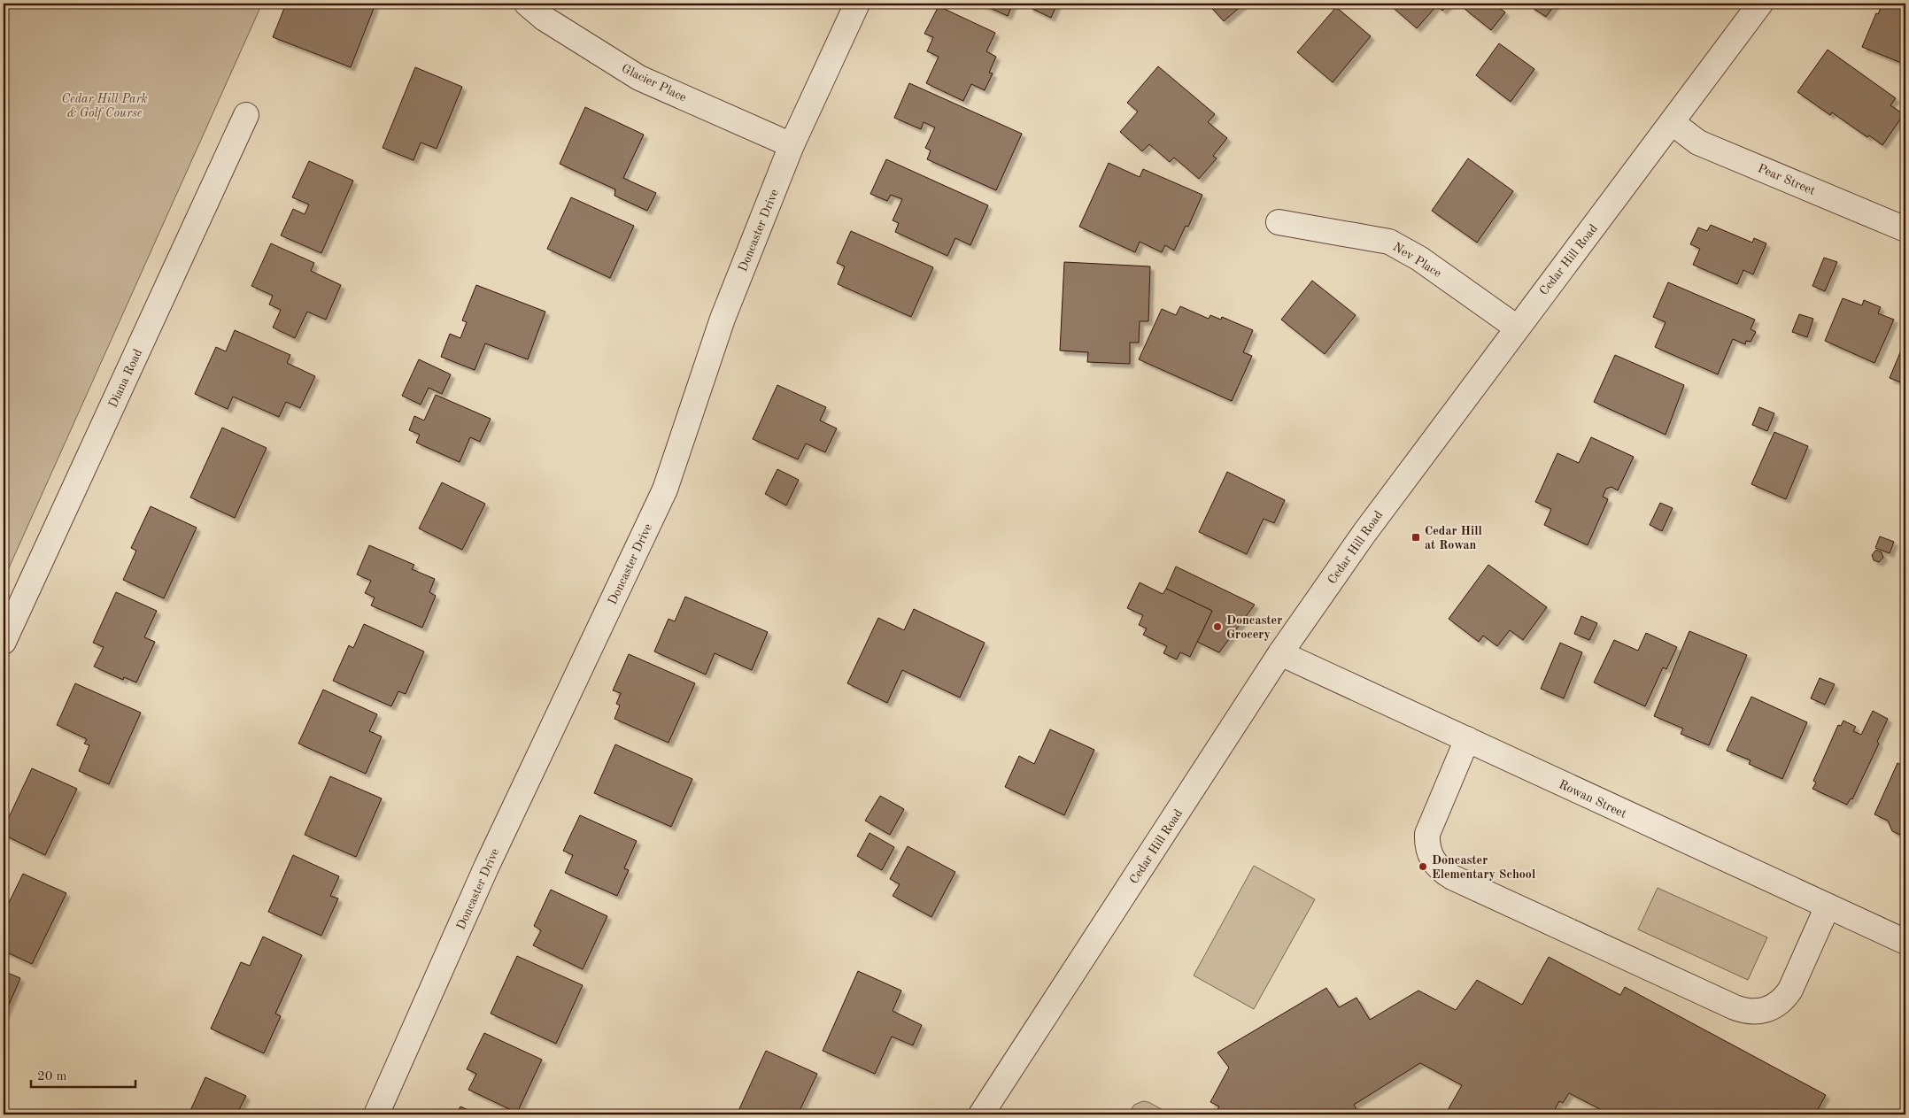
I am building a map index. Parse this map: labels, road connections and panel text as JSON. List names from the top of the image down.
{
  "streets": {
    "street": [
      "Glacier Place",
      "Pear Street",
      "Doncaster Drive",
      "Nev Place",
      "Cedar Hill Road",
      "Diana Road",
      "Rowan Street"
    ]
  },
  "crossings": [
    ["Glacier Place", "Doncaster Drive"],
    ["Pear Street", "Cedar Hill Road"],
    ["Nev Place", "Cedar Hill Road"],
    ["Cedar Hill Road", "Rowan Street"]
  ],
  "parks": ["Cedar Hill Park & Golf Course"],
  "places": {
    "transit": ["Cedar Hill at Rowan"],
    "other": ["Doncaster Grocery", "Doncaster Elementary School"]
  },
  "scale_bar": "20 m"
}
